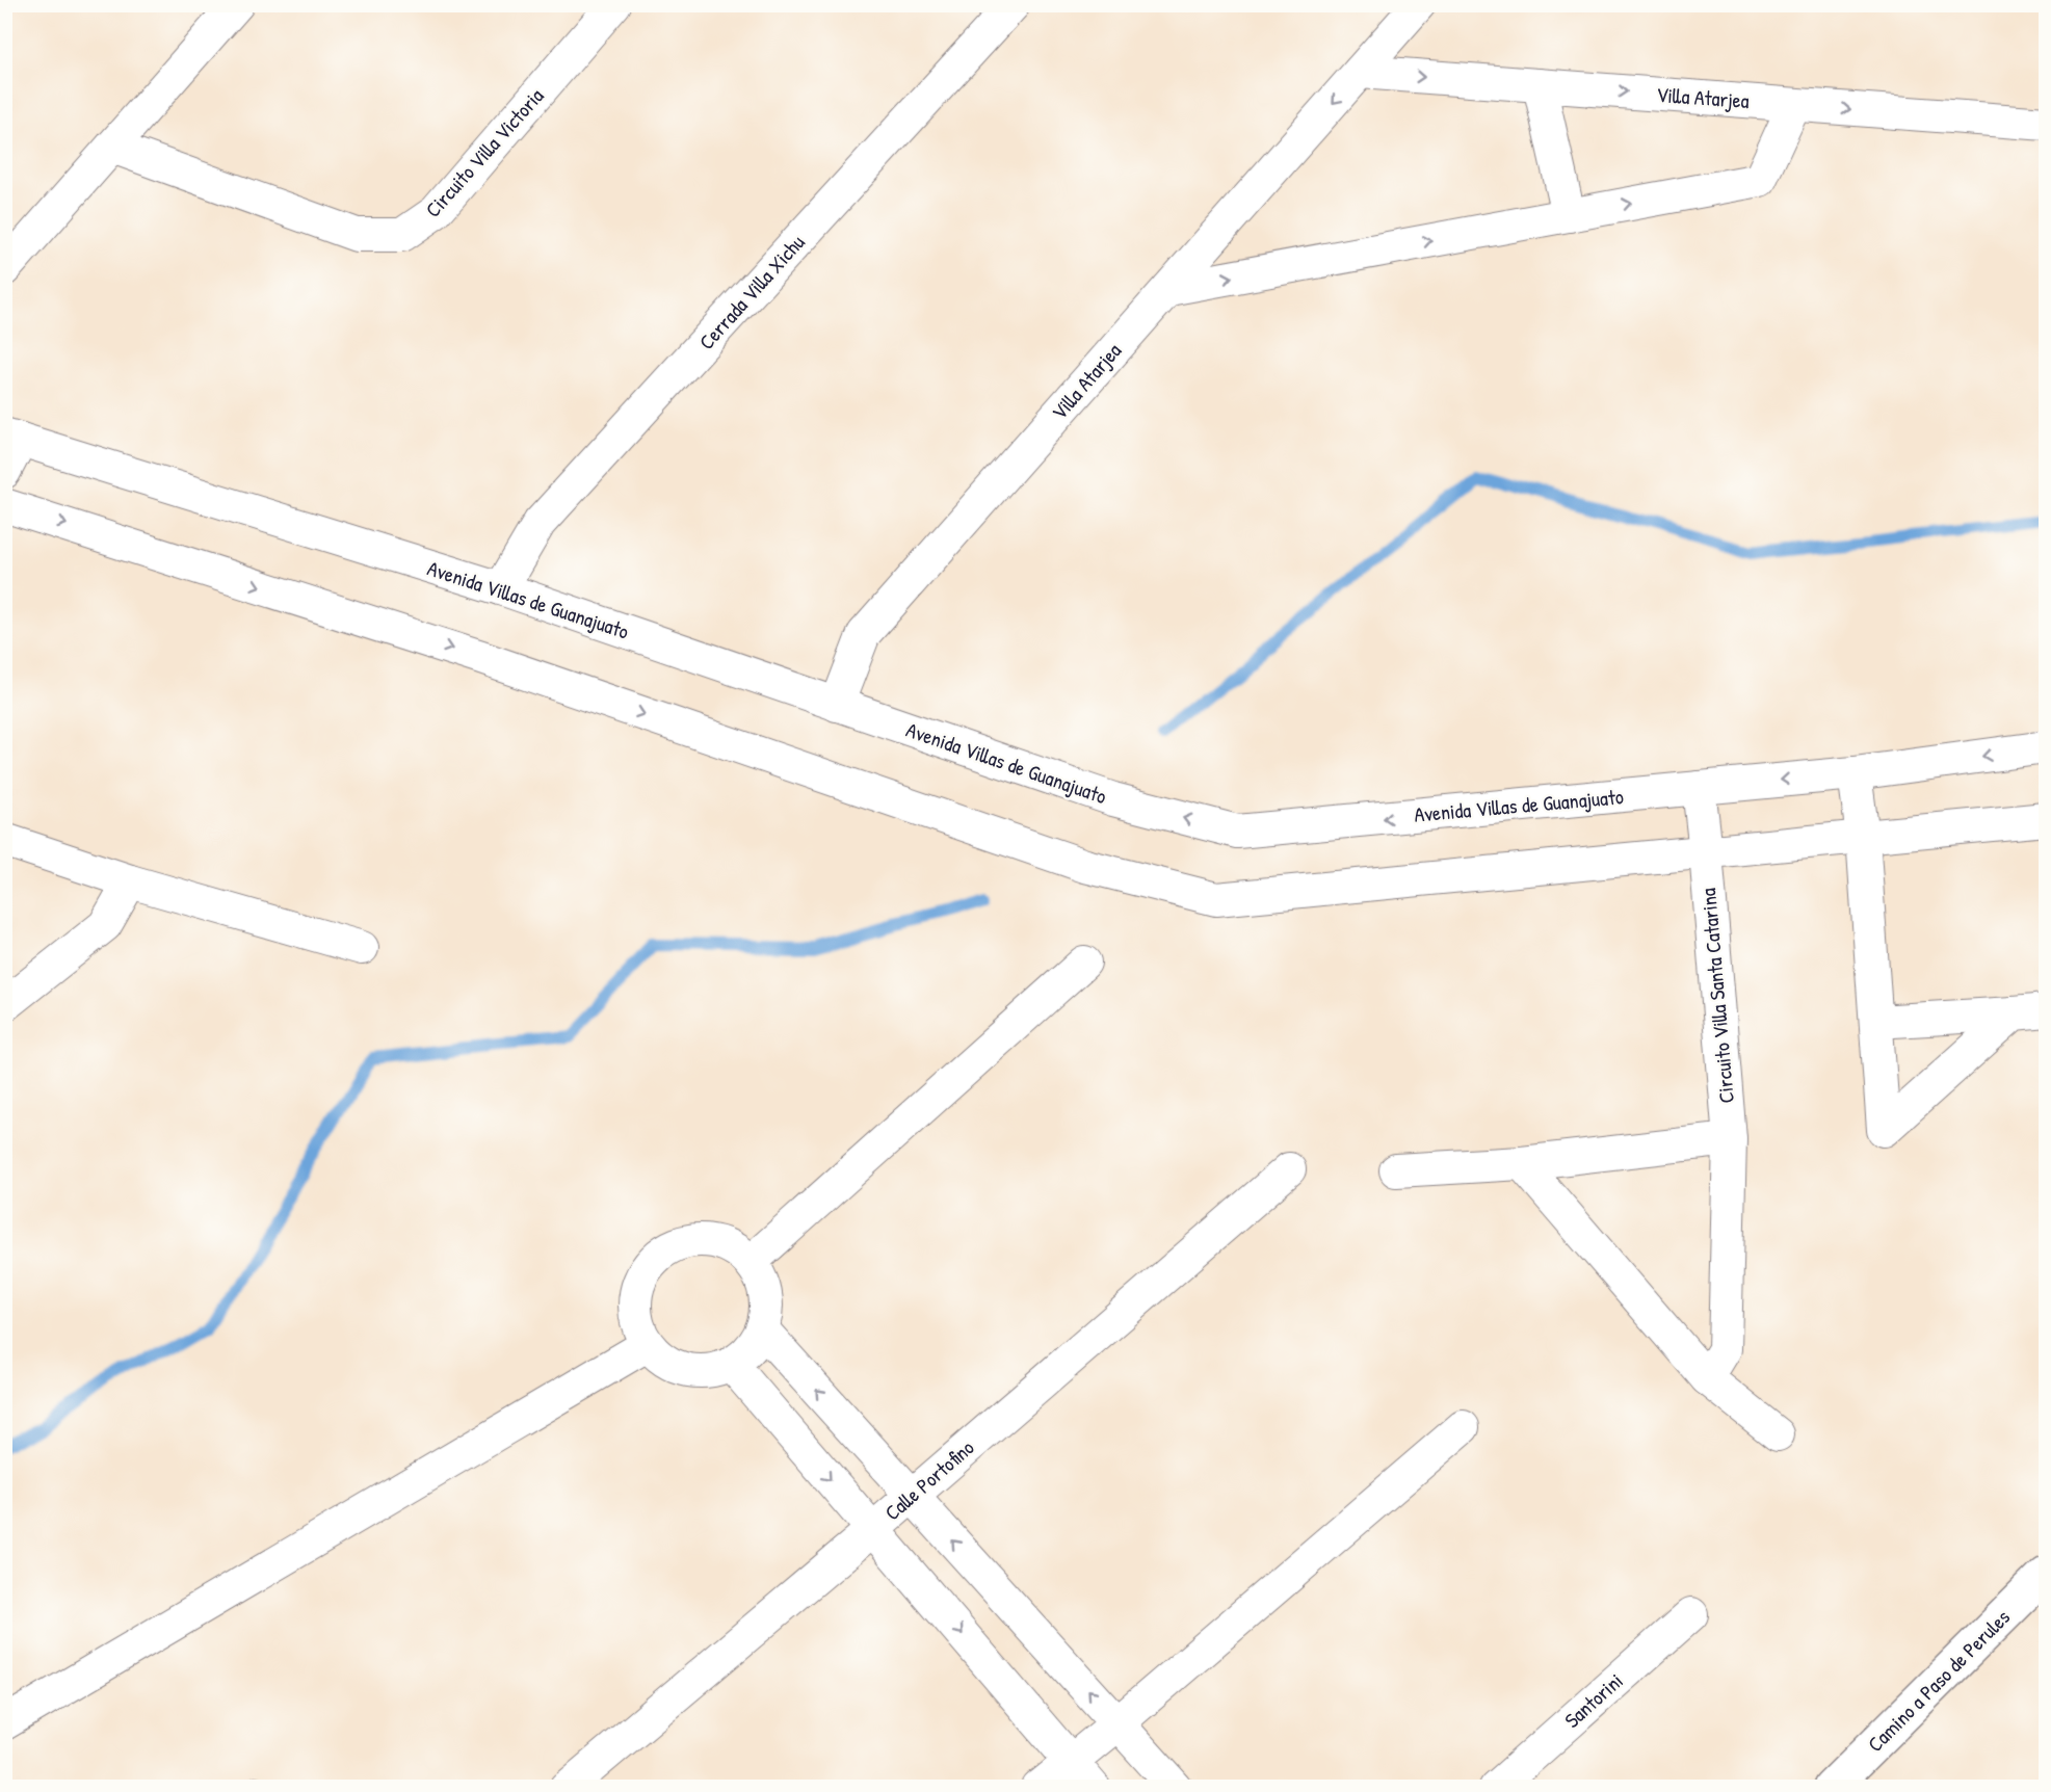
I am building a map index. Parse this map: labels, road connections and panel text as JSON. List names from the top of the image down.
{
  "streets": {
    "street": [
      "Villa Atarjea",
      "Circuito Villa Victoria",
      "Cerrada Villa Xichu",
      "Avenida Villas de Guanajuato",
      "Circuito Villa Santa Catarina",
      "Calle Portofino",
      "Camino a Paso de Perules",
      "Santorini"
    ]
  },
  "crossings": [
    ["Villa Atarjea", "Avenida Villas de Guanajuato"],
    ["Cerrada Villa Xichu", "Avenida Villas de Guanajuato"],
    ["Avenida Villas de Guanajuato", "Circuito Villa Santa Catarina"]
  ]
}
